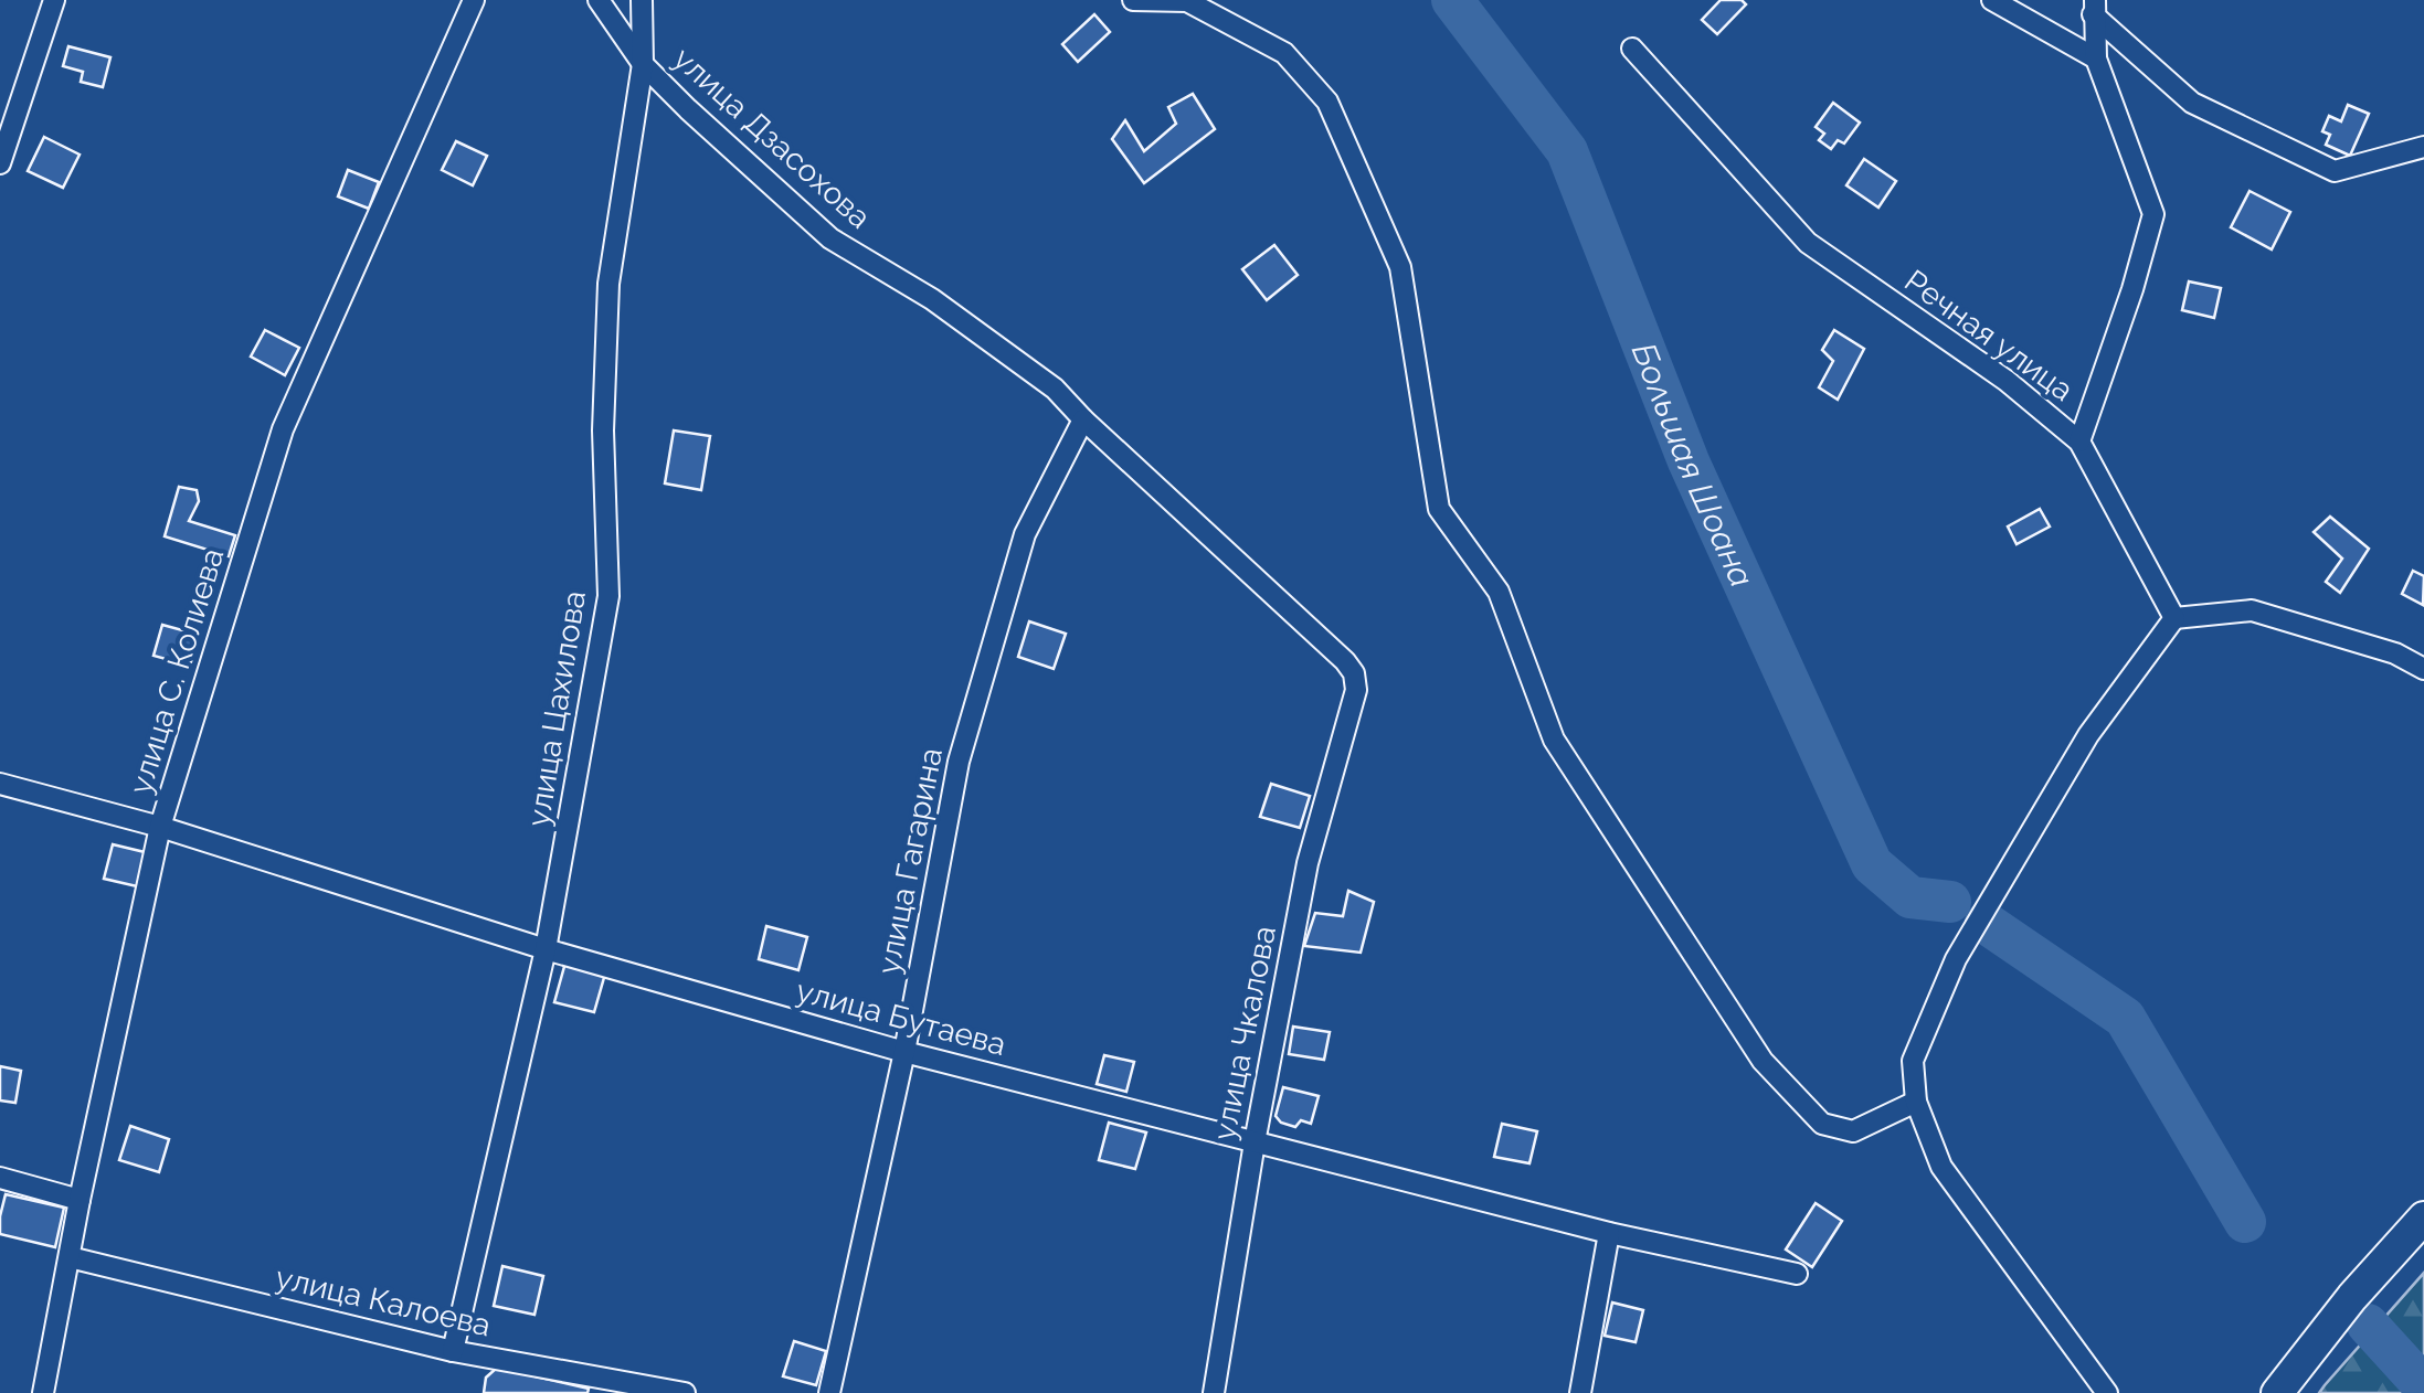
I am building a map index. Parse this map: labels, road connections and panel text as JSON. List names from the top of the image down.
{
  "streets": {
    "street": [
      "улица Дзасохова",
      "Речная улица",
      "улица С. Колиева",
      "улица Цахилова",
      "улица Гагарина",
      "улица Бутаева",
      "улица Чкалова",
      "улица Калоева"
    ]
  },
  "crossings": [
    ["улица Дзасохова", "улица Цахилова"],
    ["улица Дзасохова", "улица Гагарина"],
    ["улица Дзасохова", "улица Чкалова"],
    ["улица С. Колиева", "улица Бутаева"],
    ["улица С. Колиева", "улица Калоева"],
    ["улица Цахилова", "улица Бутаева"],
    ["улица Цахилова", "улица Калоева"],
    ["улица Гагарина", "улица Бутаева"],
    ["улица Бутаева", "улица Чкалова"]
  ],
  "water": ["Большая Шоана"]
}
